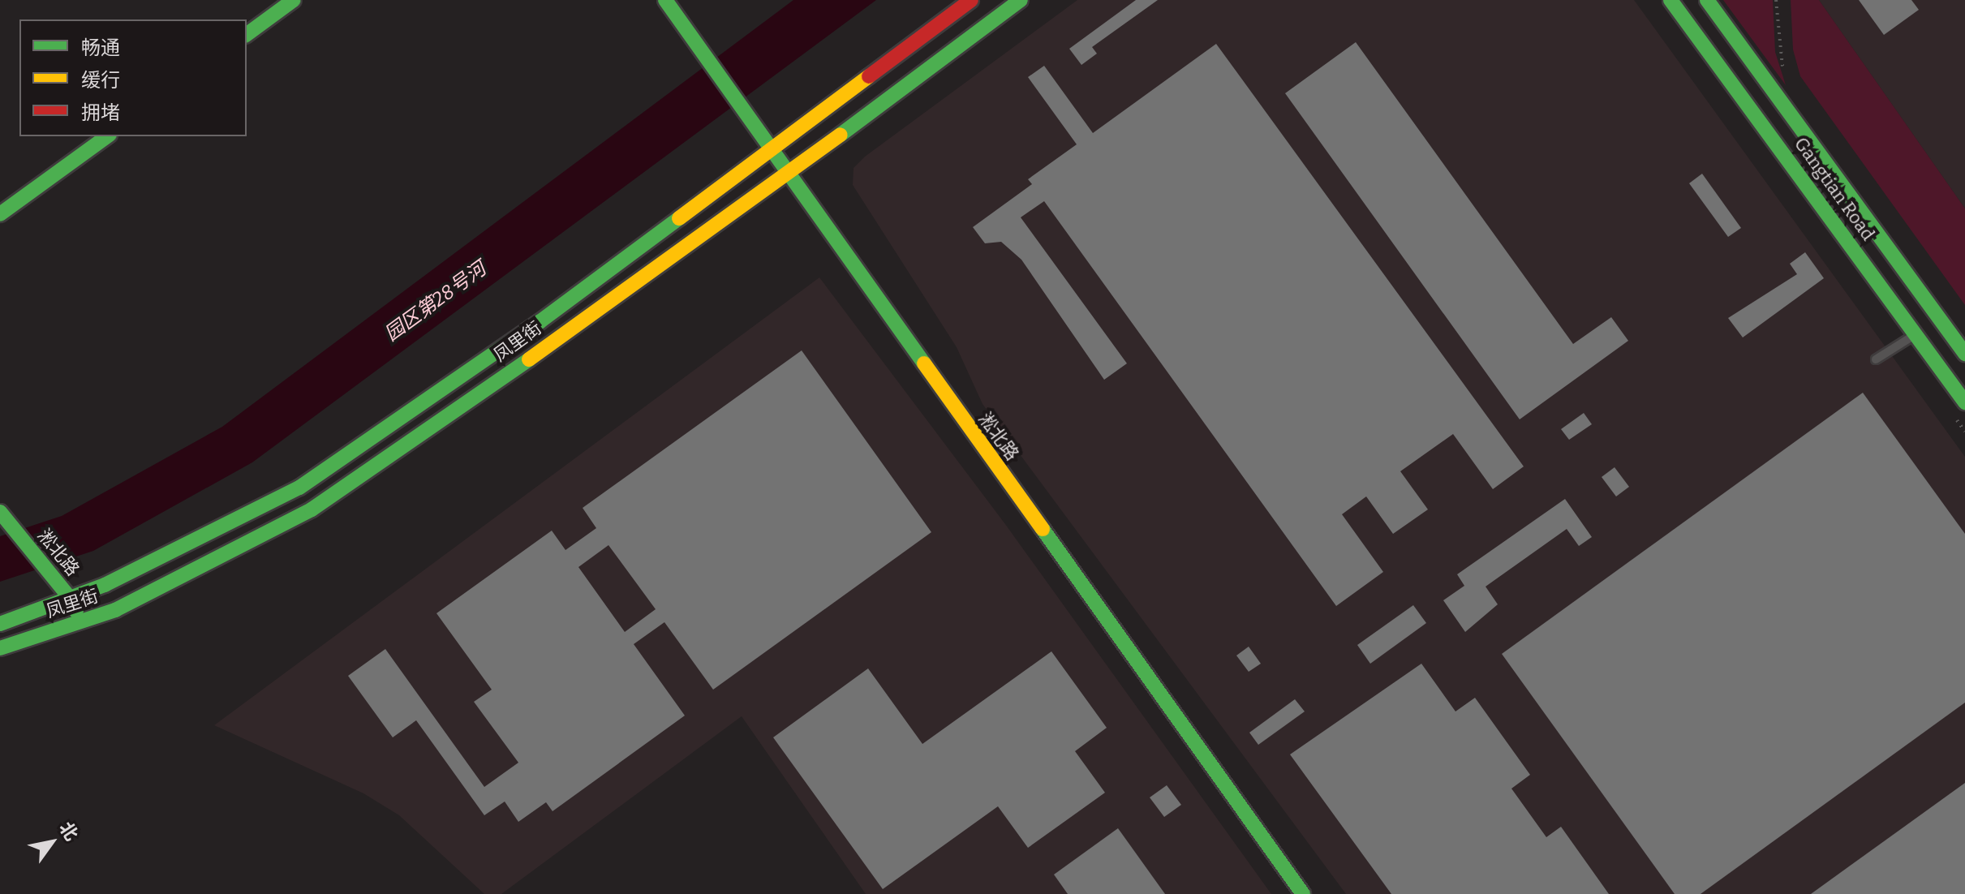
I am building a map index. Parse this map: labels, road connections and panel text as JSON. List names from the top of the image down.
{
  "streets": {
    "main road": ["Gangtian Road", "凤里街", "淞北路"]
  },
  "crossings": [
    ["凤里街", "淞北路"]
  ],
  "water": ["园区第28号河"],
  "legend": ["畅通", "缓行", "拥堵"],
  "north": "top right"
}
